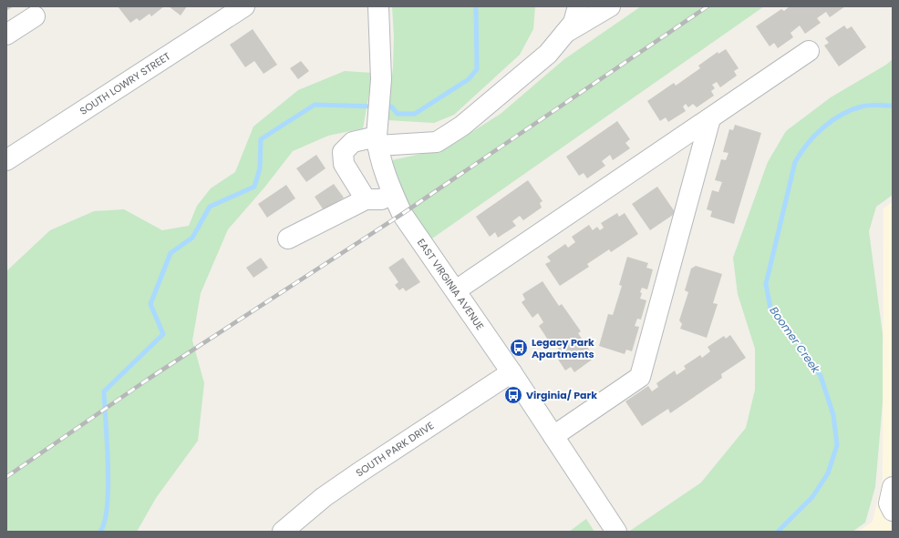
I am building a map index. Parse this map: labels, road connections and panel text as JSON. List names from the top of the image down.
{
  "streets": {
    "street": ["SOUTH LOWRY STREET", "EAST VIRGINIA AVENUE", "SOUTH PARK DRIVE"]
  },
  "crossings": [
    ["EAST VIRGINIA AVENUE", "SOUTH PARK DRIVE"]
  ],
  "water": ["Boomer Creek"],
  "places": {
    "bus stop": ["Legacy Park Apartments", "Virginia/ Park"]
  }
}
